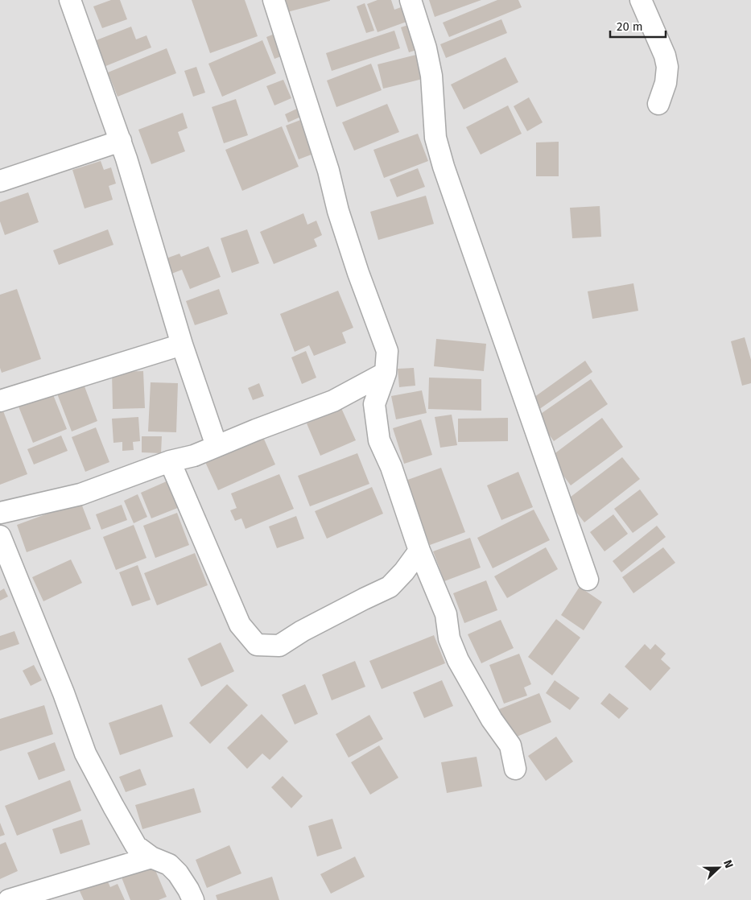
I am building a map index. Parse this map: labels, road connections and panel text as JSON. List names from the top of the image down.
{
  "scale_bar": "20 m",
  "north": "right"
}
